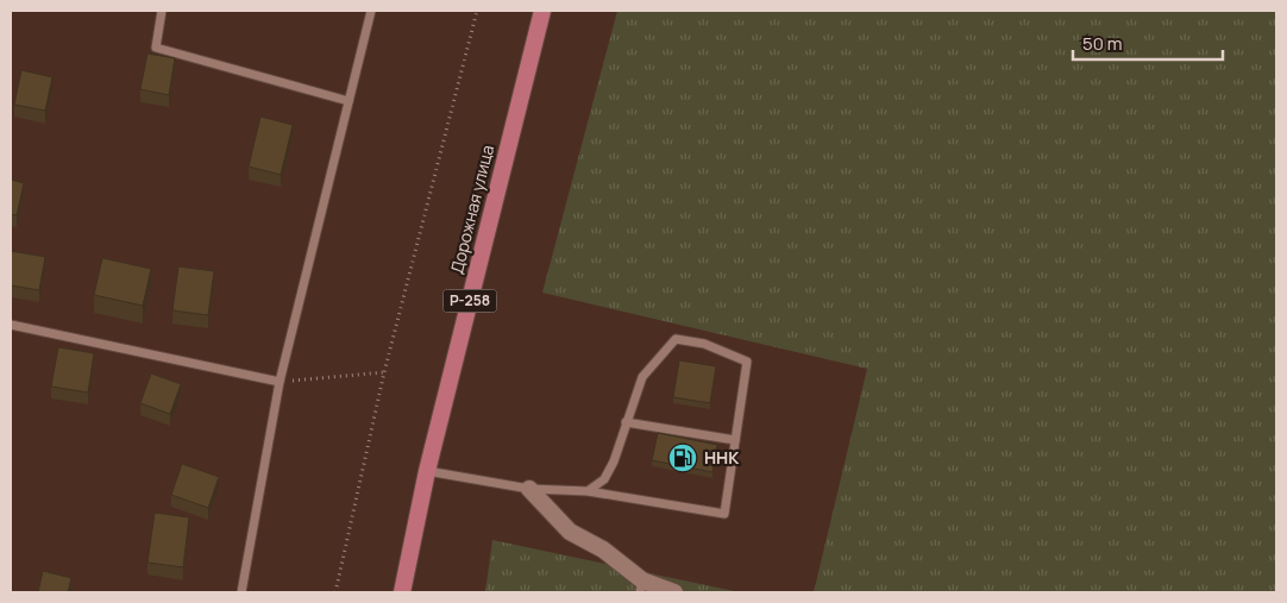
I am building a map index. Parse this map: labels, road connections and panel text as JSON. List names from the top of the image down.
{
  "streets": {
    "highway": ["Дорожная улица", "Р-258"]
  },
  "places": {
    "fuel station": ["ННК"]
  },
  "scale_bar": "50 m"
}
